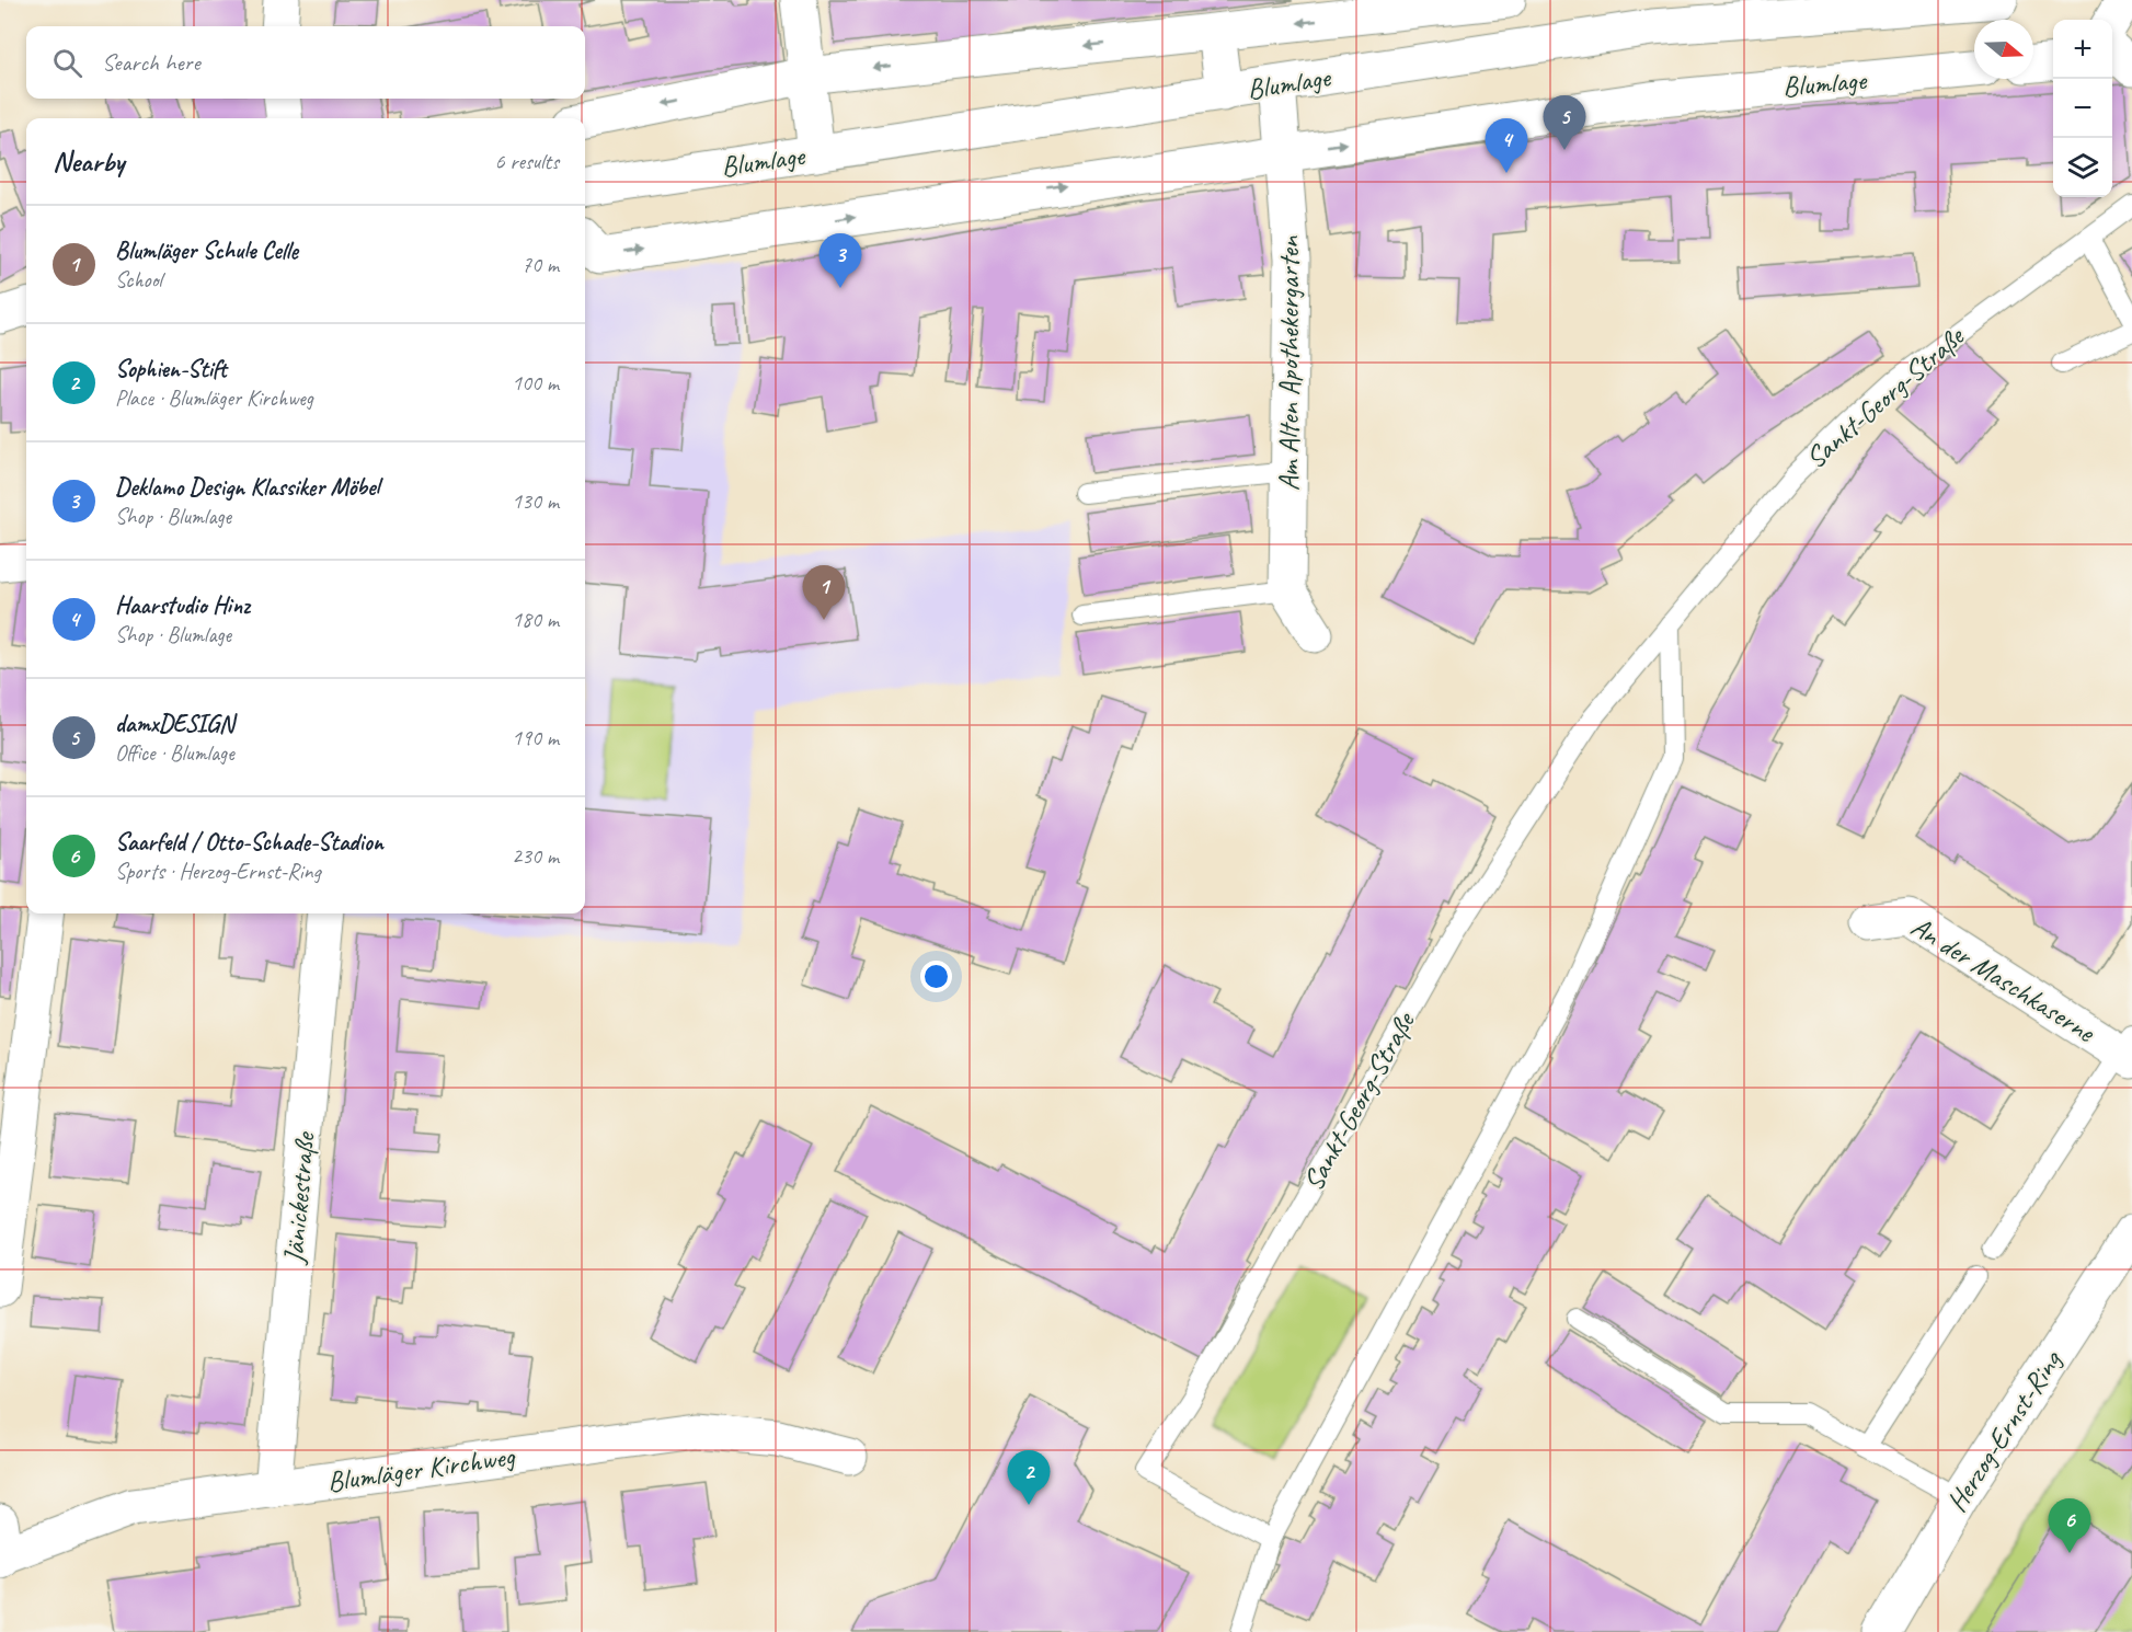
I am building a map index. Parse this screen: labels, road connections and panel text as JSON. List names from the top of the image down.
{
  "streets": {
    "street": [
      "Blumlage",
      "Am Alten Apothekergarten",
      "An der Maschkaserne",
      "Jänickestraße",
      "Herzog-Ernst-Ring",
      "Blumläger Kirchweg"
    ],
    "lane": ["Sankt-Georg-Straße"]
  },
  "crossings": [
    ["Blumlage", "Am Alten Apothekergarten"],
    ["Jänickestraße", "Blumläger Kirchweg"]
  ],
  "north": "right",
  "page": {
    "map_buttons": ["+", "−"],
    "search": "Search here",
    "pins": [
      "5",
      "4",
      "3",
      "1",
      "2",
      "6"
    ],
    "heading": ["Nearby", "6 results"],
    "list": [
      {
        "mark": "1",
        "name": "Blumläger Schule Celle",
        "note": "School",
        "value": "70 m"
      },
      {
        "mark": "2",
        "name": "Sophien-Stift",
        "note": "Place · Blumläger Kirchweg",
        "value": "100 m"
      },
      {
        "mark": "3",
        "name": "Deklamo Design Klassiker Möbel",
        "note": "Shop · Blumlage",
        "value": "130 m"
      },
      {
        "mark": "4",
        "name": "Haarstudio Hinz",
        "note": "Shop · Blumlage",
        "value": "180 m"
      },
      {
        "mark": "5",
        "name": "damxDESIGN",
        "note": "Office · Blumlage",
        "value": "190 m"
      },
      {
        "mark": "6",
        "name": "Saarfeld / Otto-Schade-Stadion",
        "note": "Sports · Herzog-Ernst-Ring",
        "value": "230 m"
      }
    ]
  }
}
